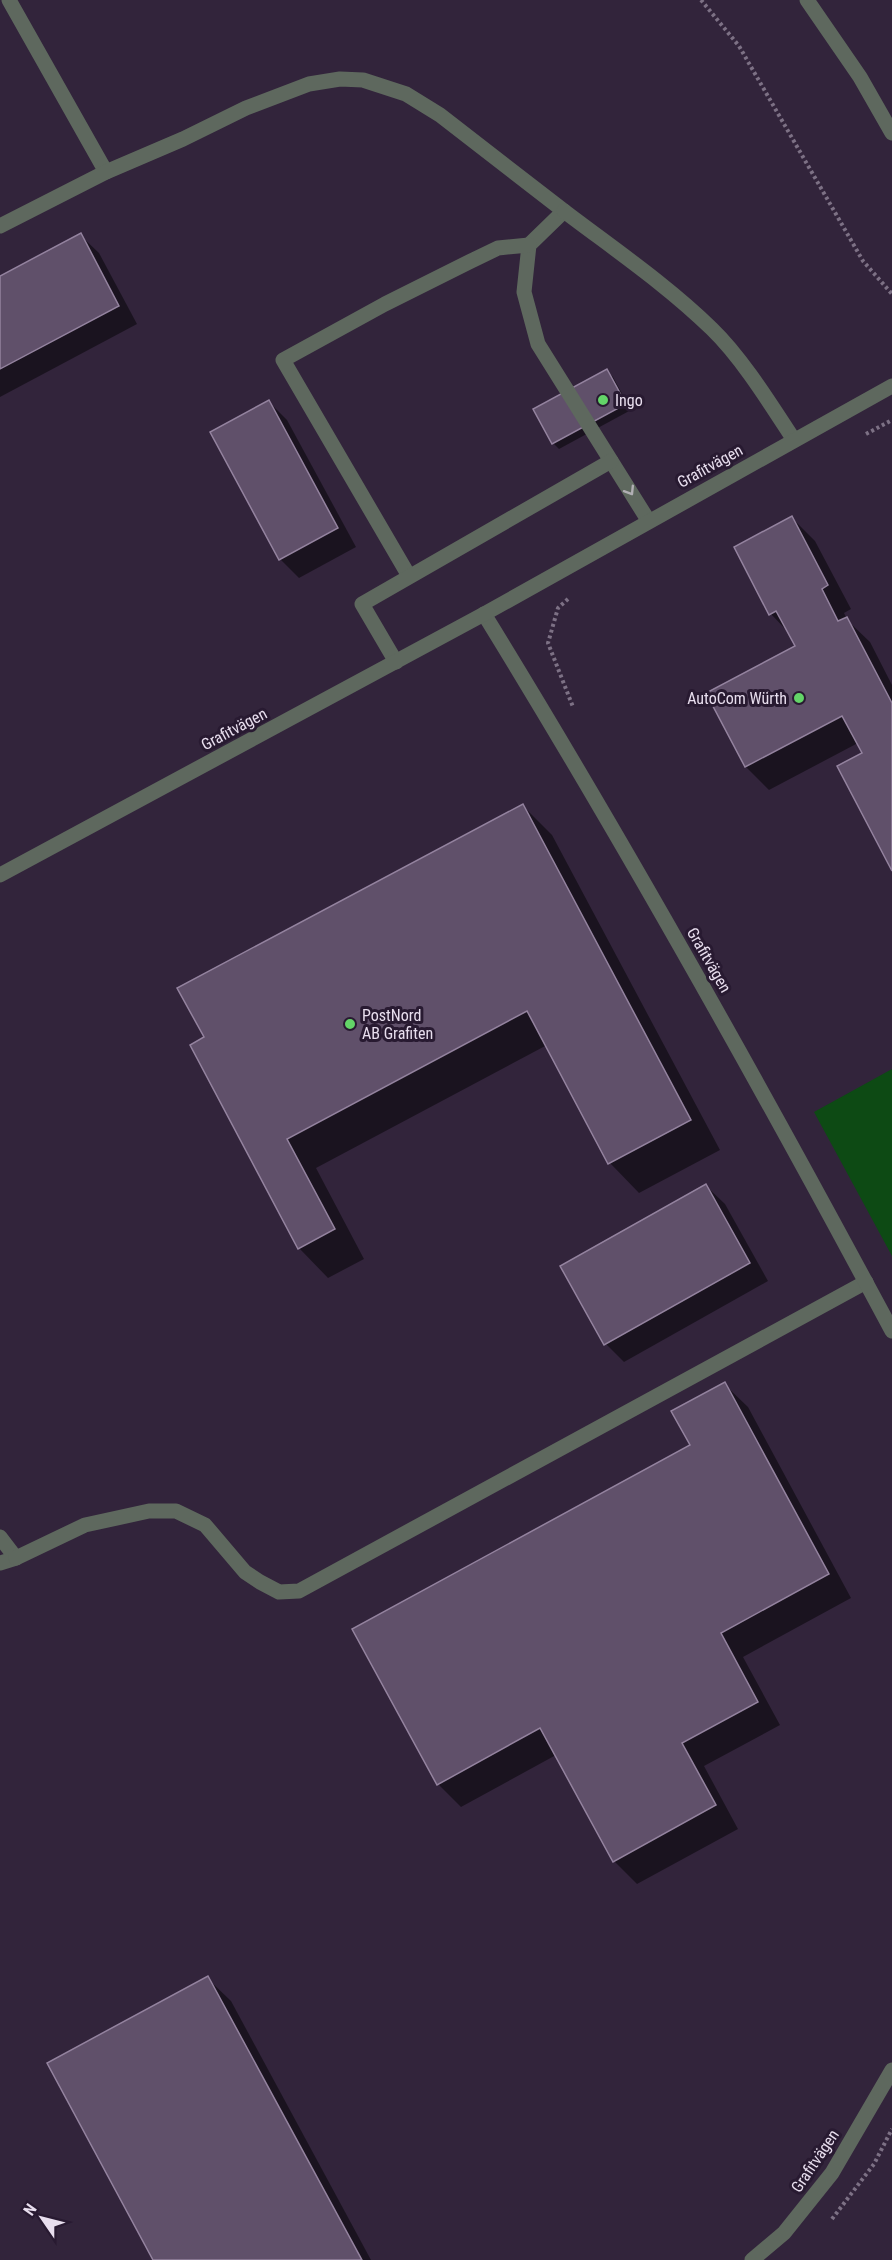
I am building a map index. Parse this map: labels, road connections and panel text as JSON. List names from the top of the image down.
{
  "streets": {
    "street": ["Grafitvägen"]
  },
  "places": ["Ingo", "AutoCom Würth", "PostNord AB Grafiten"],
  "north": "top left"
}
